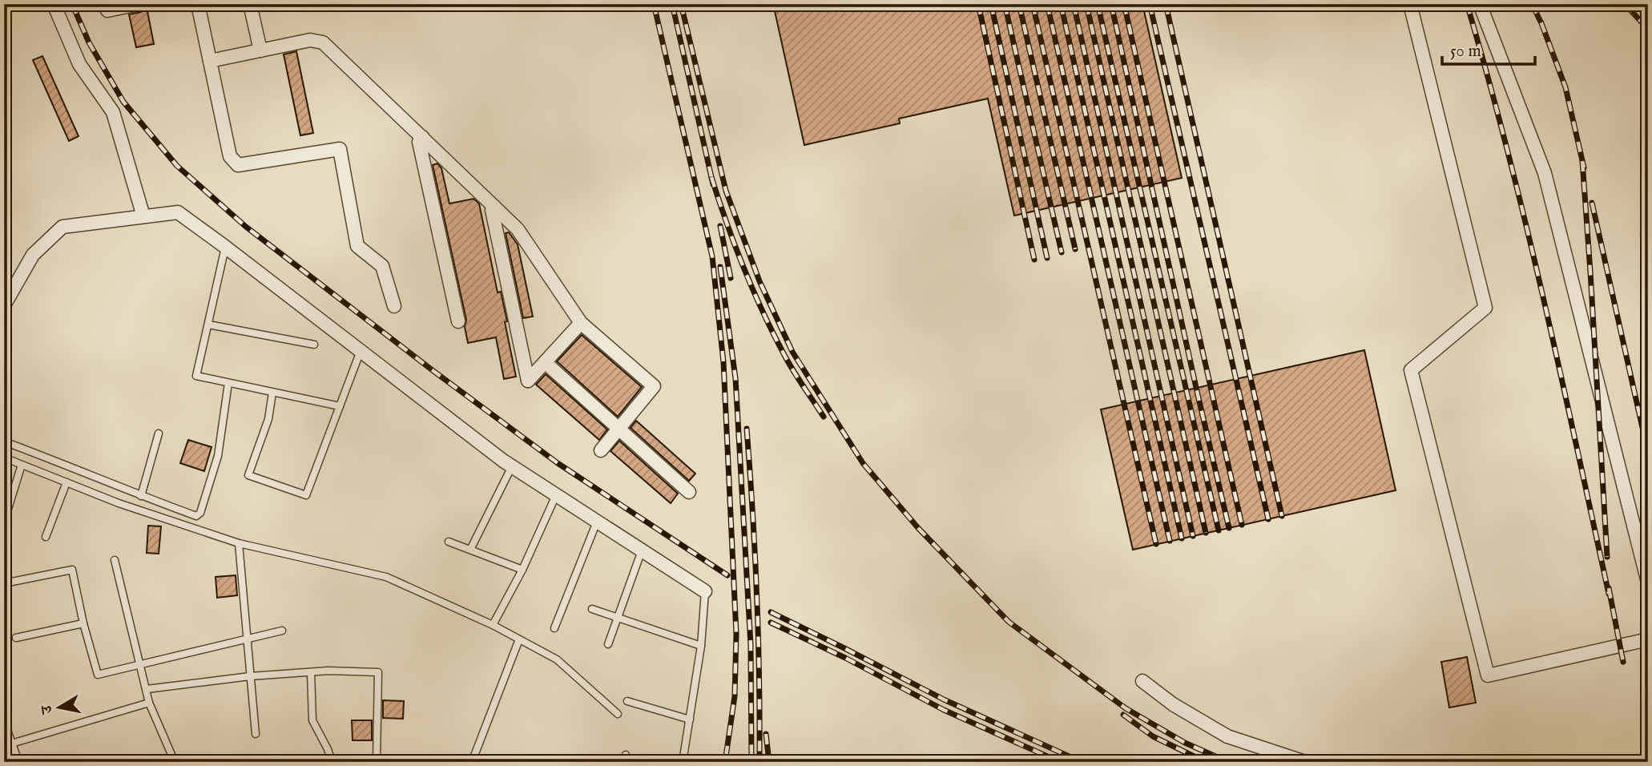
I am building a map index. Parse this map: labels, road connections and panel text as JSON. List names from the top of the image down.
{
  "scale_bar": "50 m",
  "north": "left"
}
